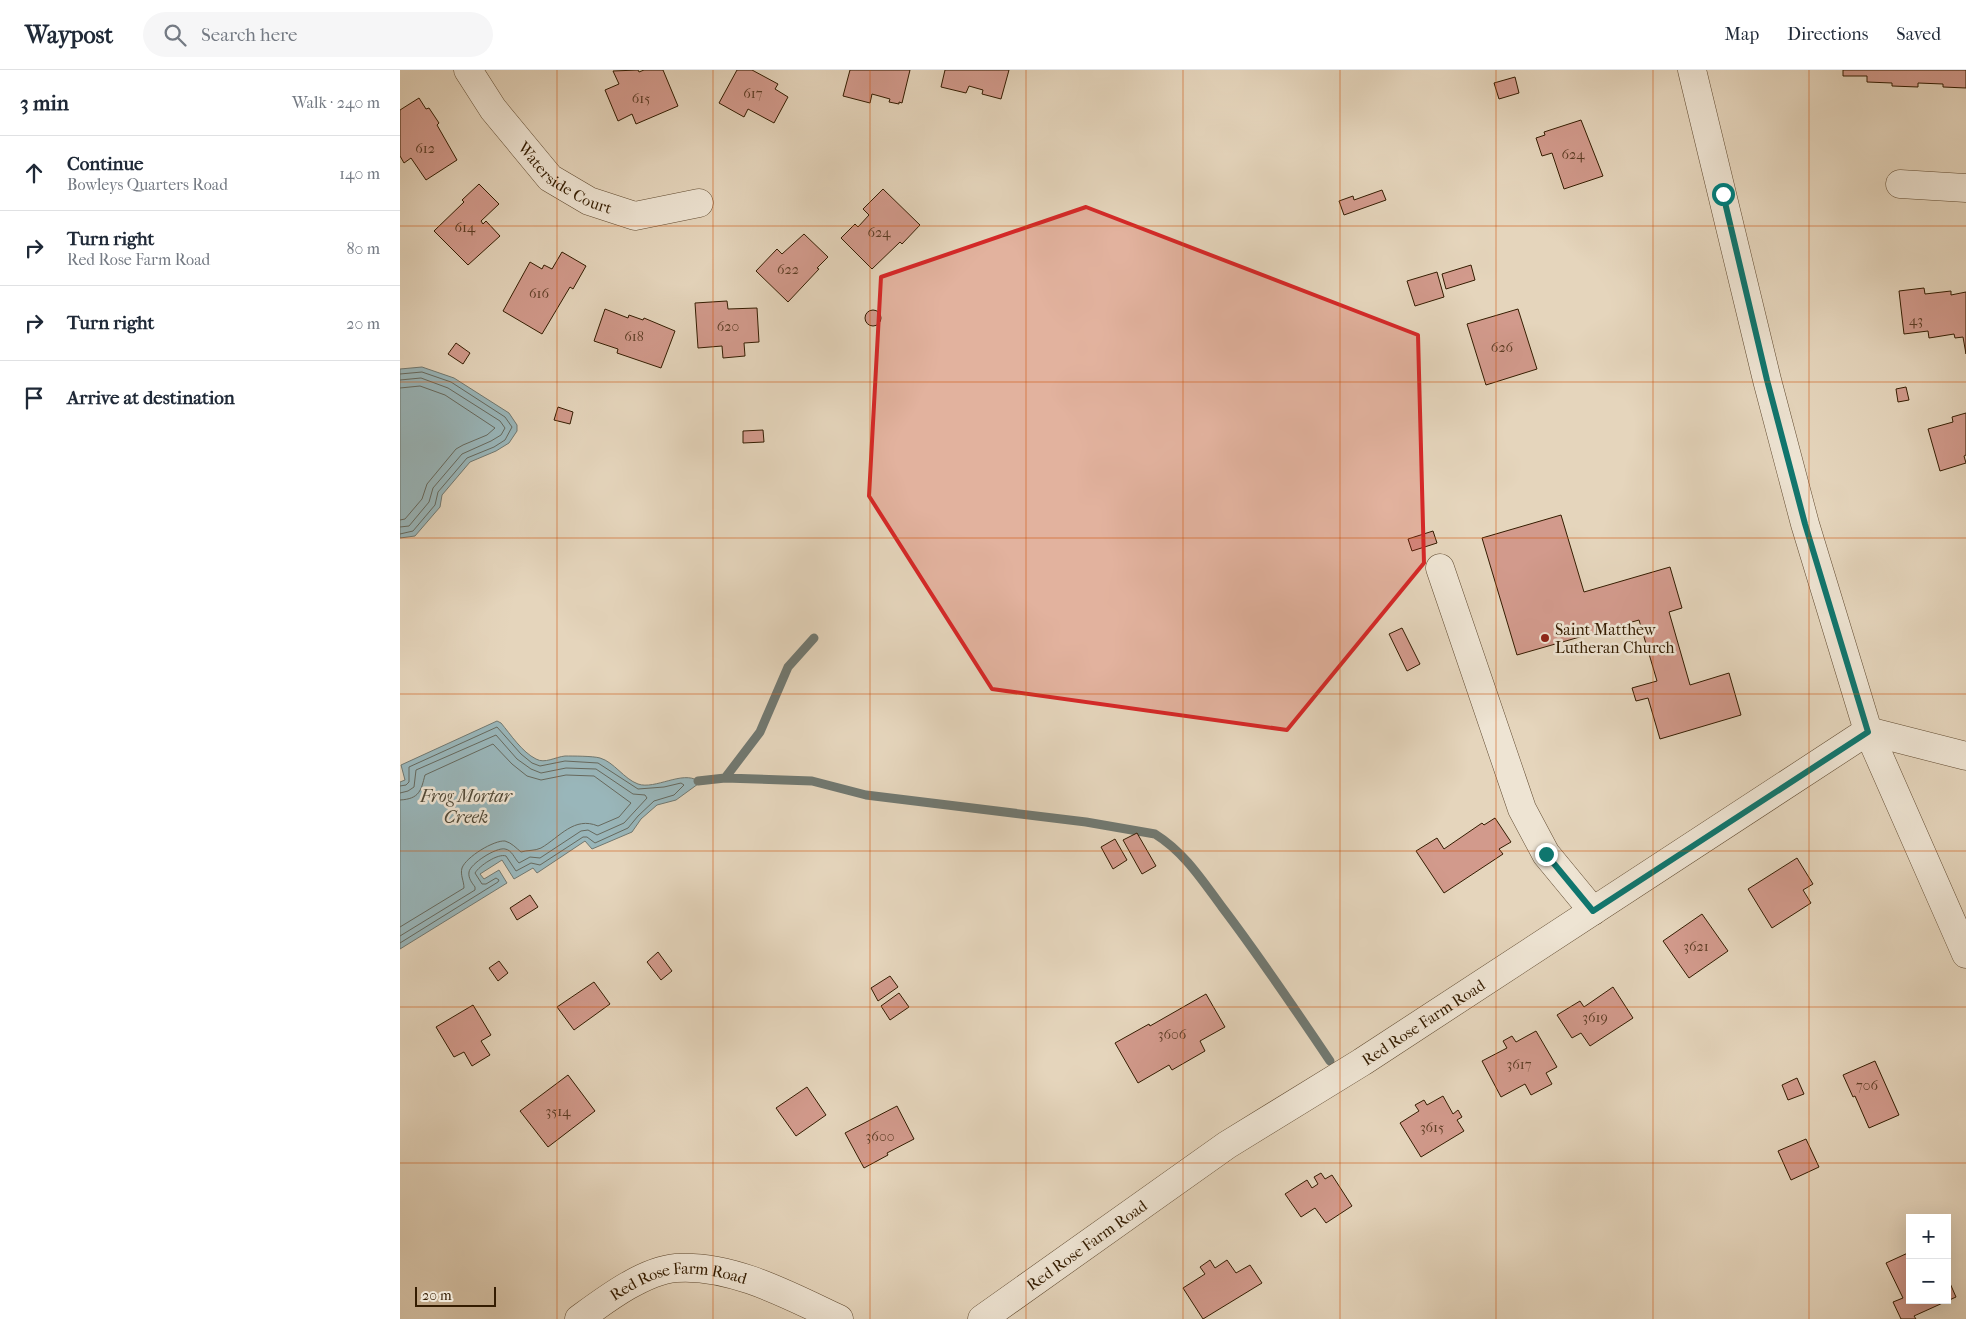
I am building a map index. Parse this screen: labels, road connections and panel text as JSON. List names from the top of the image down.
{
  "streets": {
    "street": ["Waterside Court", "Red Rose Farm Road"]
  },
  "water": ["Frog Mortar Creek"],
  "places": ["Saint Matthew Lutheran Church"],
  "house_numbers": [
    "617",
    "615",
    "612",
    "624",
    "614",
    "624",
    "622",
    "616",
    "43",
    "620",
    "618",
    "626",
    "3621",
    "3619",
    "3606",
    "3617",
    "706",
    "3514",
    "3615",
    "3600"
  ],
  "scale_bar": "20 m",
  "page": {
    "header": "Waypost",
    "search": "Search here",
    "nav": ["Map", "Directions", "Saved"],
    "heading": ["3 min", "Walk · 240 m"],
    "list": [
      ["Continue", "Bowleys Quarters Road", "140 m"],
      ["Turn right", "Red Rose Farm Road", "80 m"],
      ["Turn right", "20 m"],
      "Arrive at destination"
    ],
    "map_buttons": ["+", "−"],
    "scale": "20 m"
  }
}
